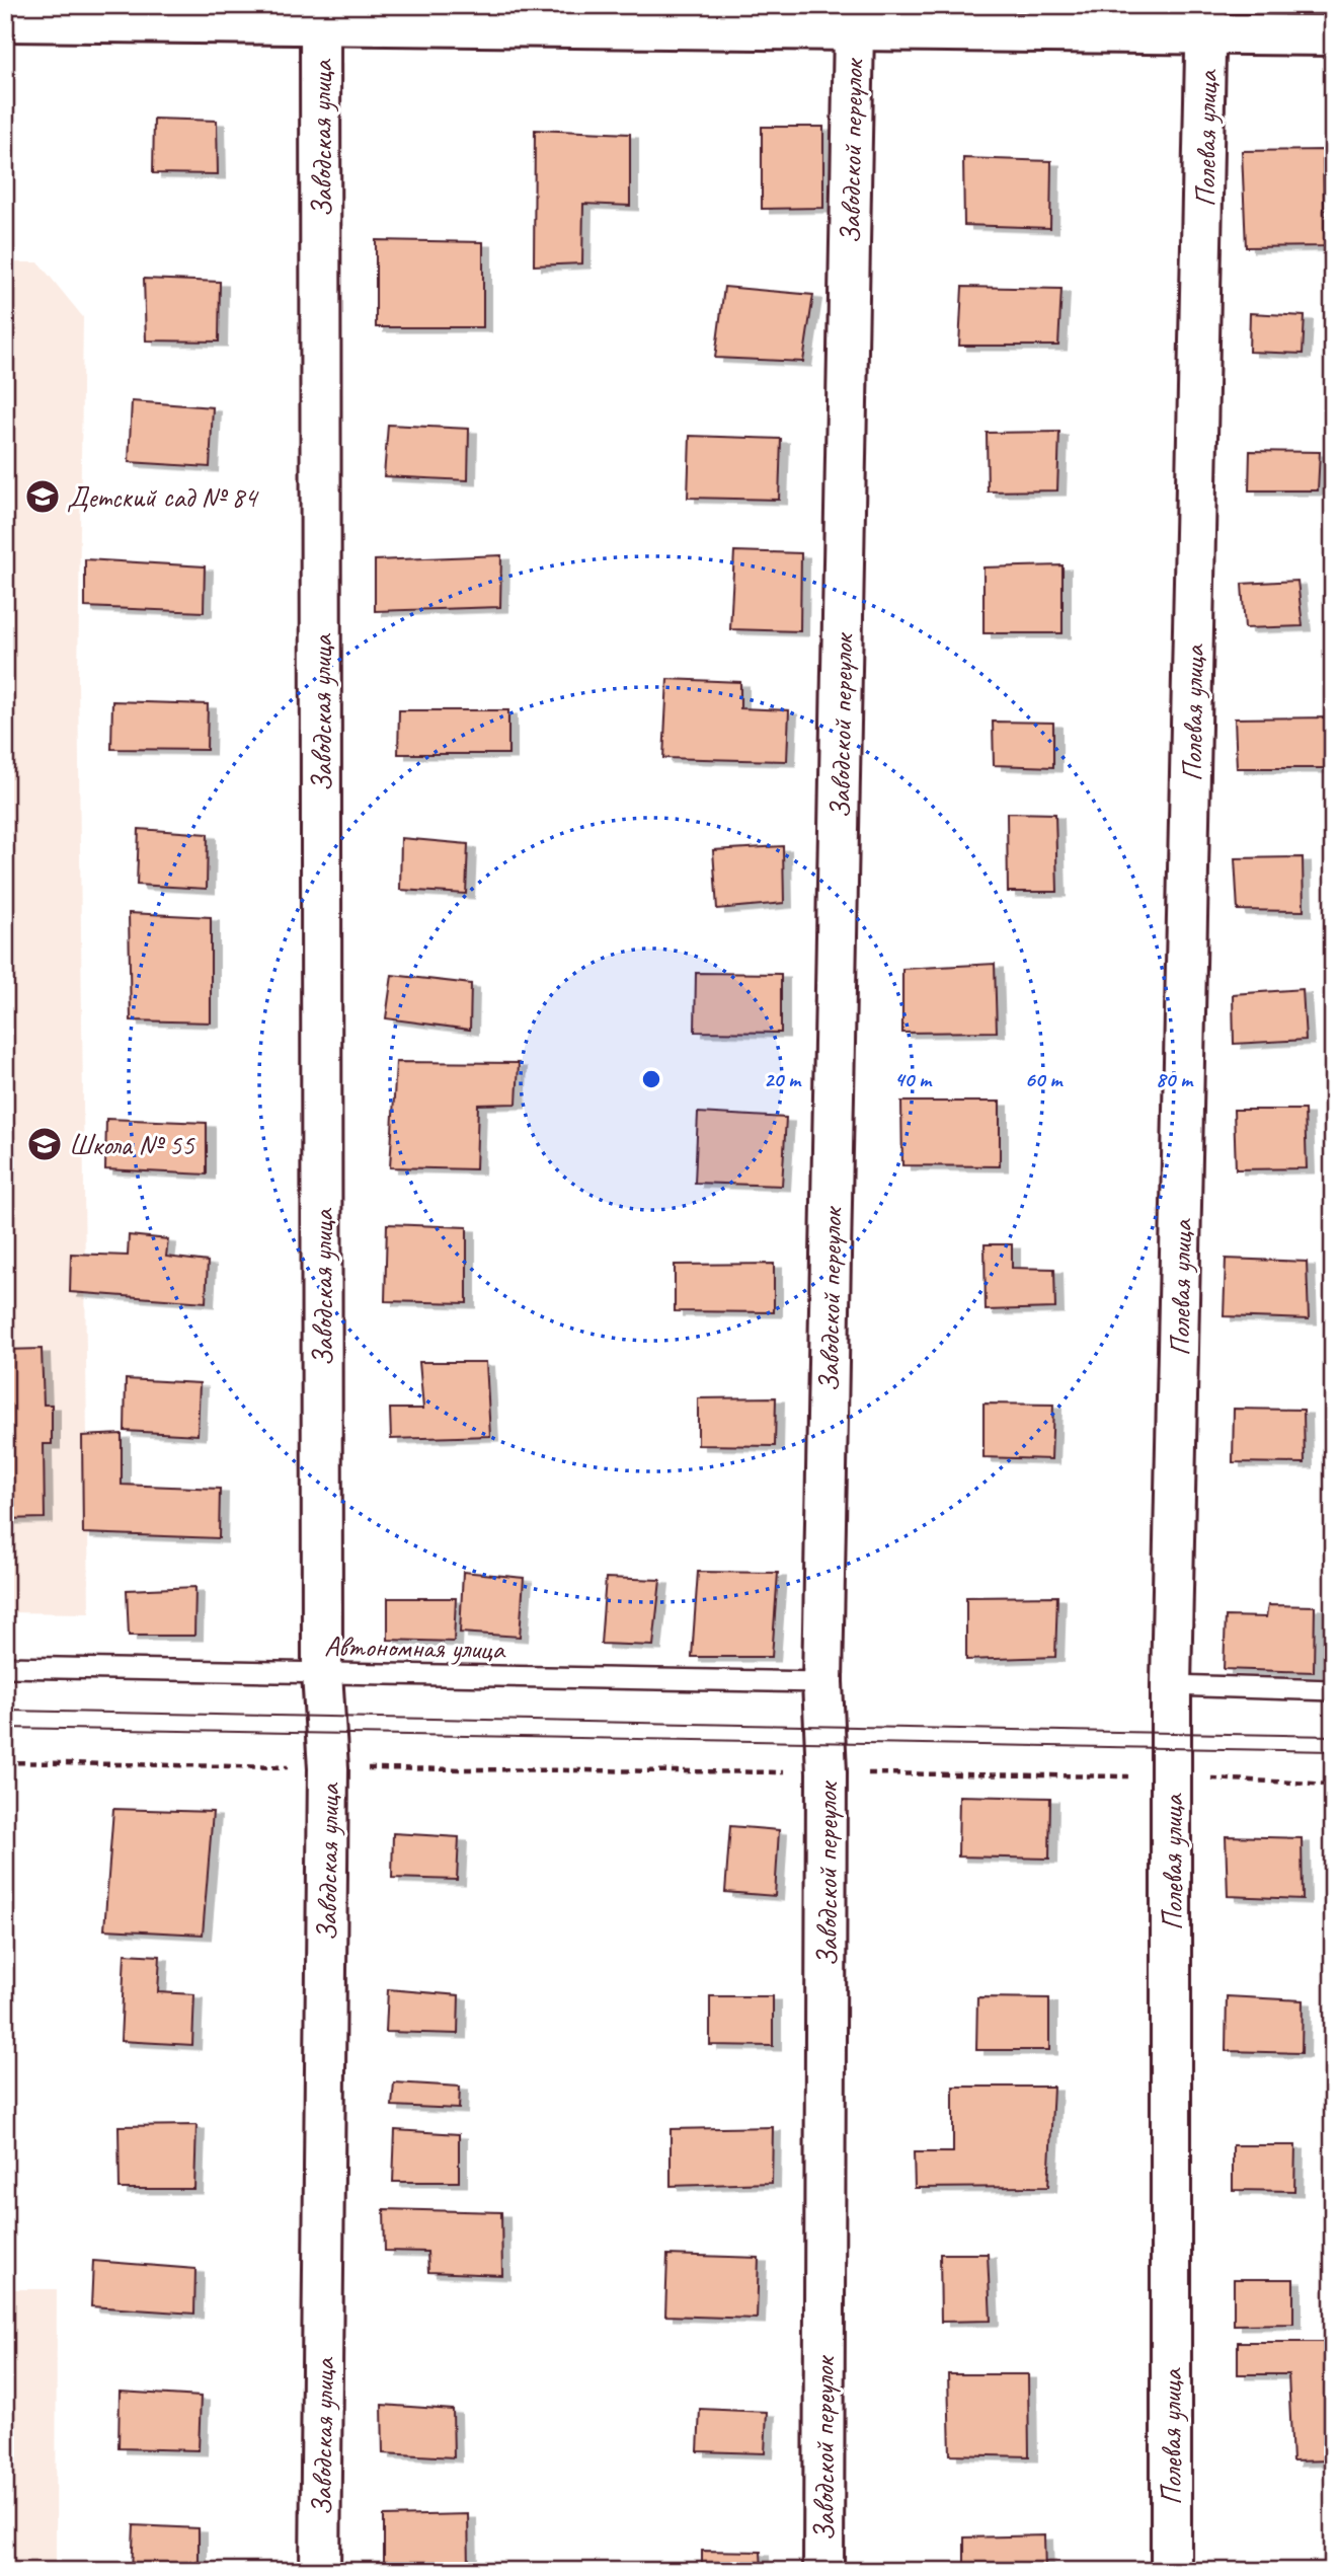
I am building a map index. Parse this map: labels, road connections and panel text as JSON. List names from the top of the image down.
{
  "streets": {
    "street": ["Заводская улица", "Полевая улица", "Заводской переулок"],
    "lane": ["Автономная улица"]
  },
  "crossings": [
    ["Заводская улица", "Автономная улица"],
    ["Заводской переулок", "Автономная улица"]
  ],
  "places": {
    "school or university": ["Детский сад № 84", "Школа № 55"]
  },
  "rings": [
    "20 m",
    "40 m",
    "60 m",
    "80 m"
  ]
}
